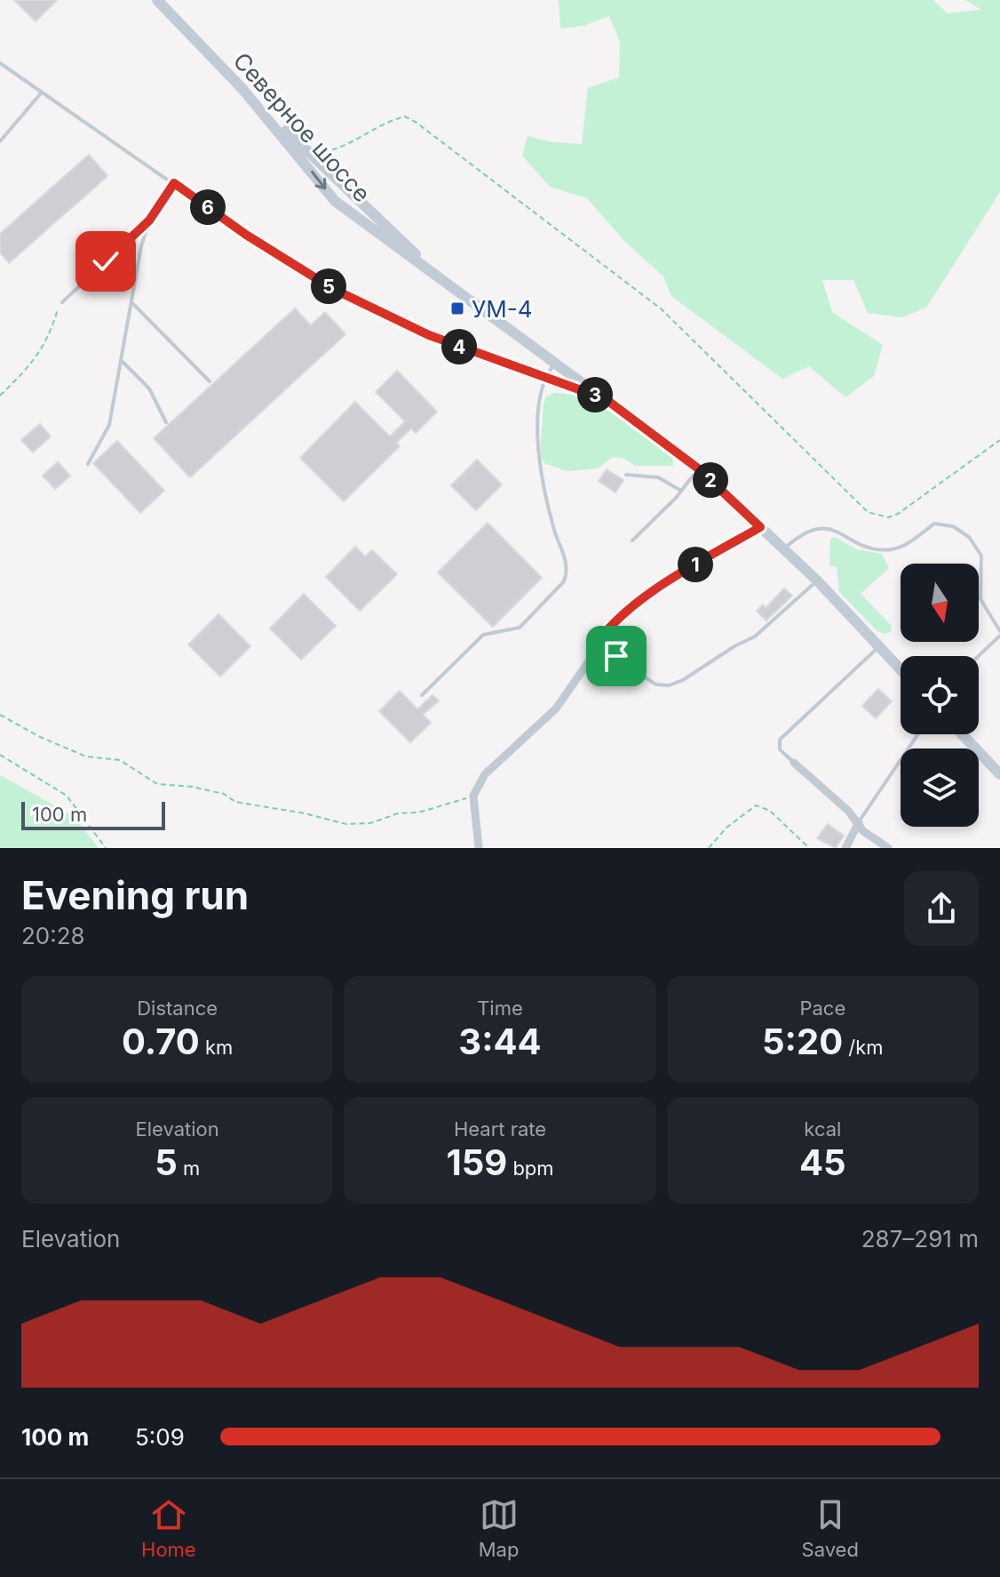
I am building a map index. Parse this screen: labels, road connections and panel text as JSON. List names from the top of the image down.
{
  "streets": {
    "main road": ["Северное шоссе"]
  },
  "places": {
    "transit": ["УМ-4"]
  },
  "scale_bar": "100 m",
  "north": "bottom",
  "page": {
    "pins": [
      "6",
      "5",
      "4",
      "3",
      "2",
      "1"
    ],
    "scale": "100 m",
    "heading": ["Evening run", "20:28"],
    "stats": [
      ["Distance", "0.70 km"],
      ["Time", "3:44"],
      ["Pace", "5:20 /km"],
      ["Elevation", "5 m"],
      ["Heart rate", "159 bpm"],
      ["kcal", "45"]
    ],
    "chart": ["Elevation", "287–291 m"],
    "list": [
      {
        "name": "100 m",
        "note": "5:09"
      }
    ],
    "tabs": ["Home", "Map", "Saved"]
  }
}
